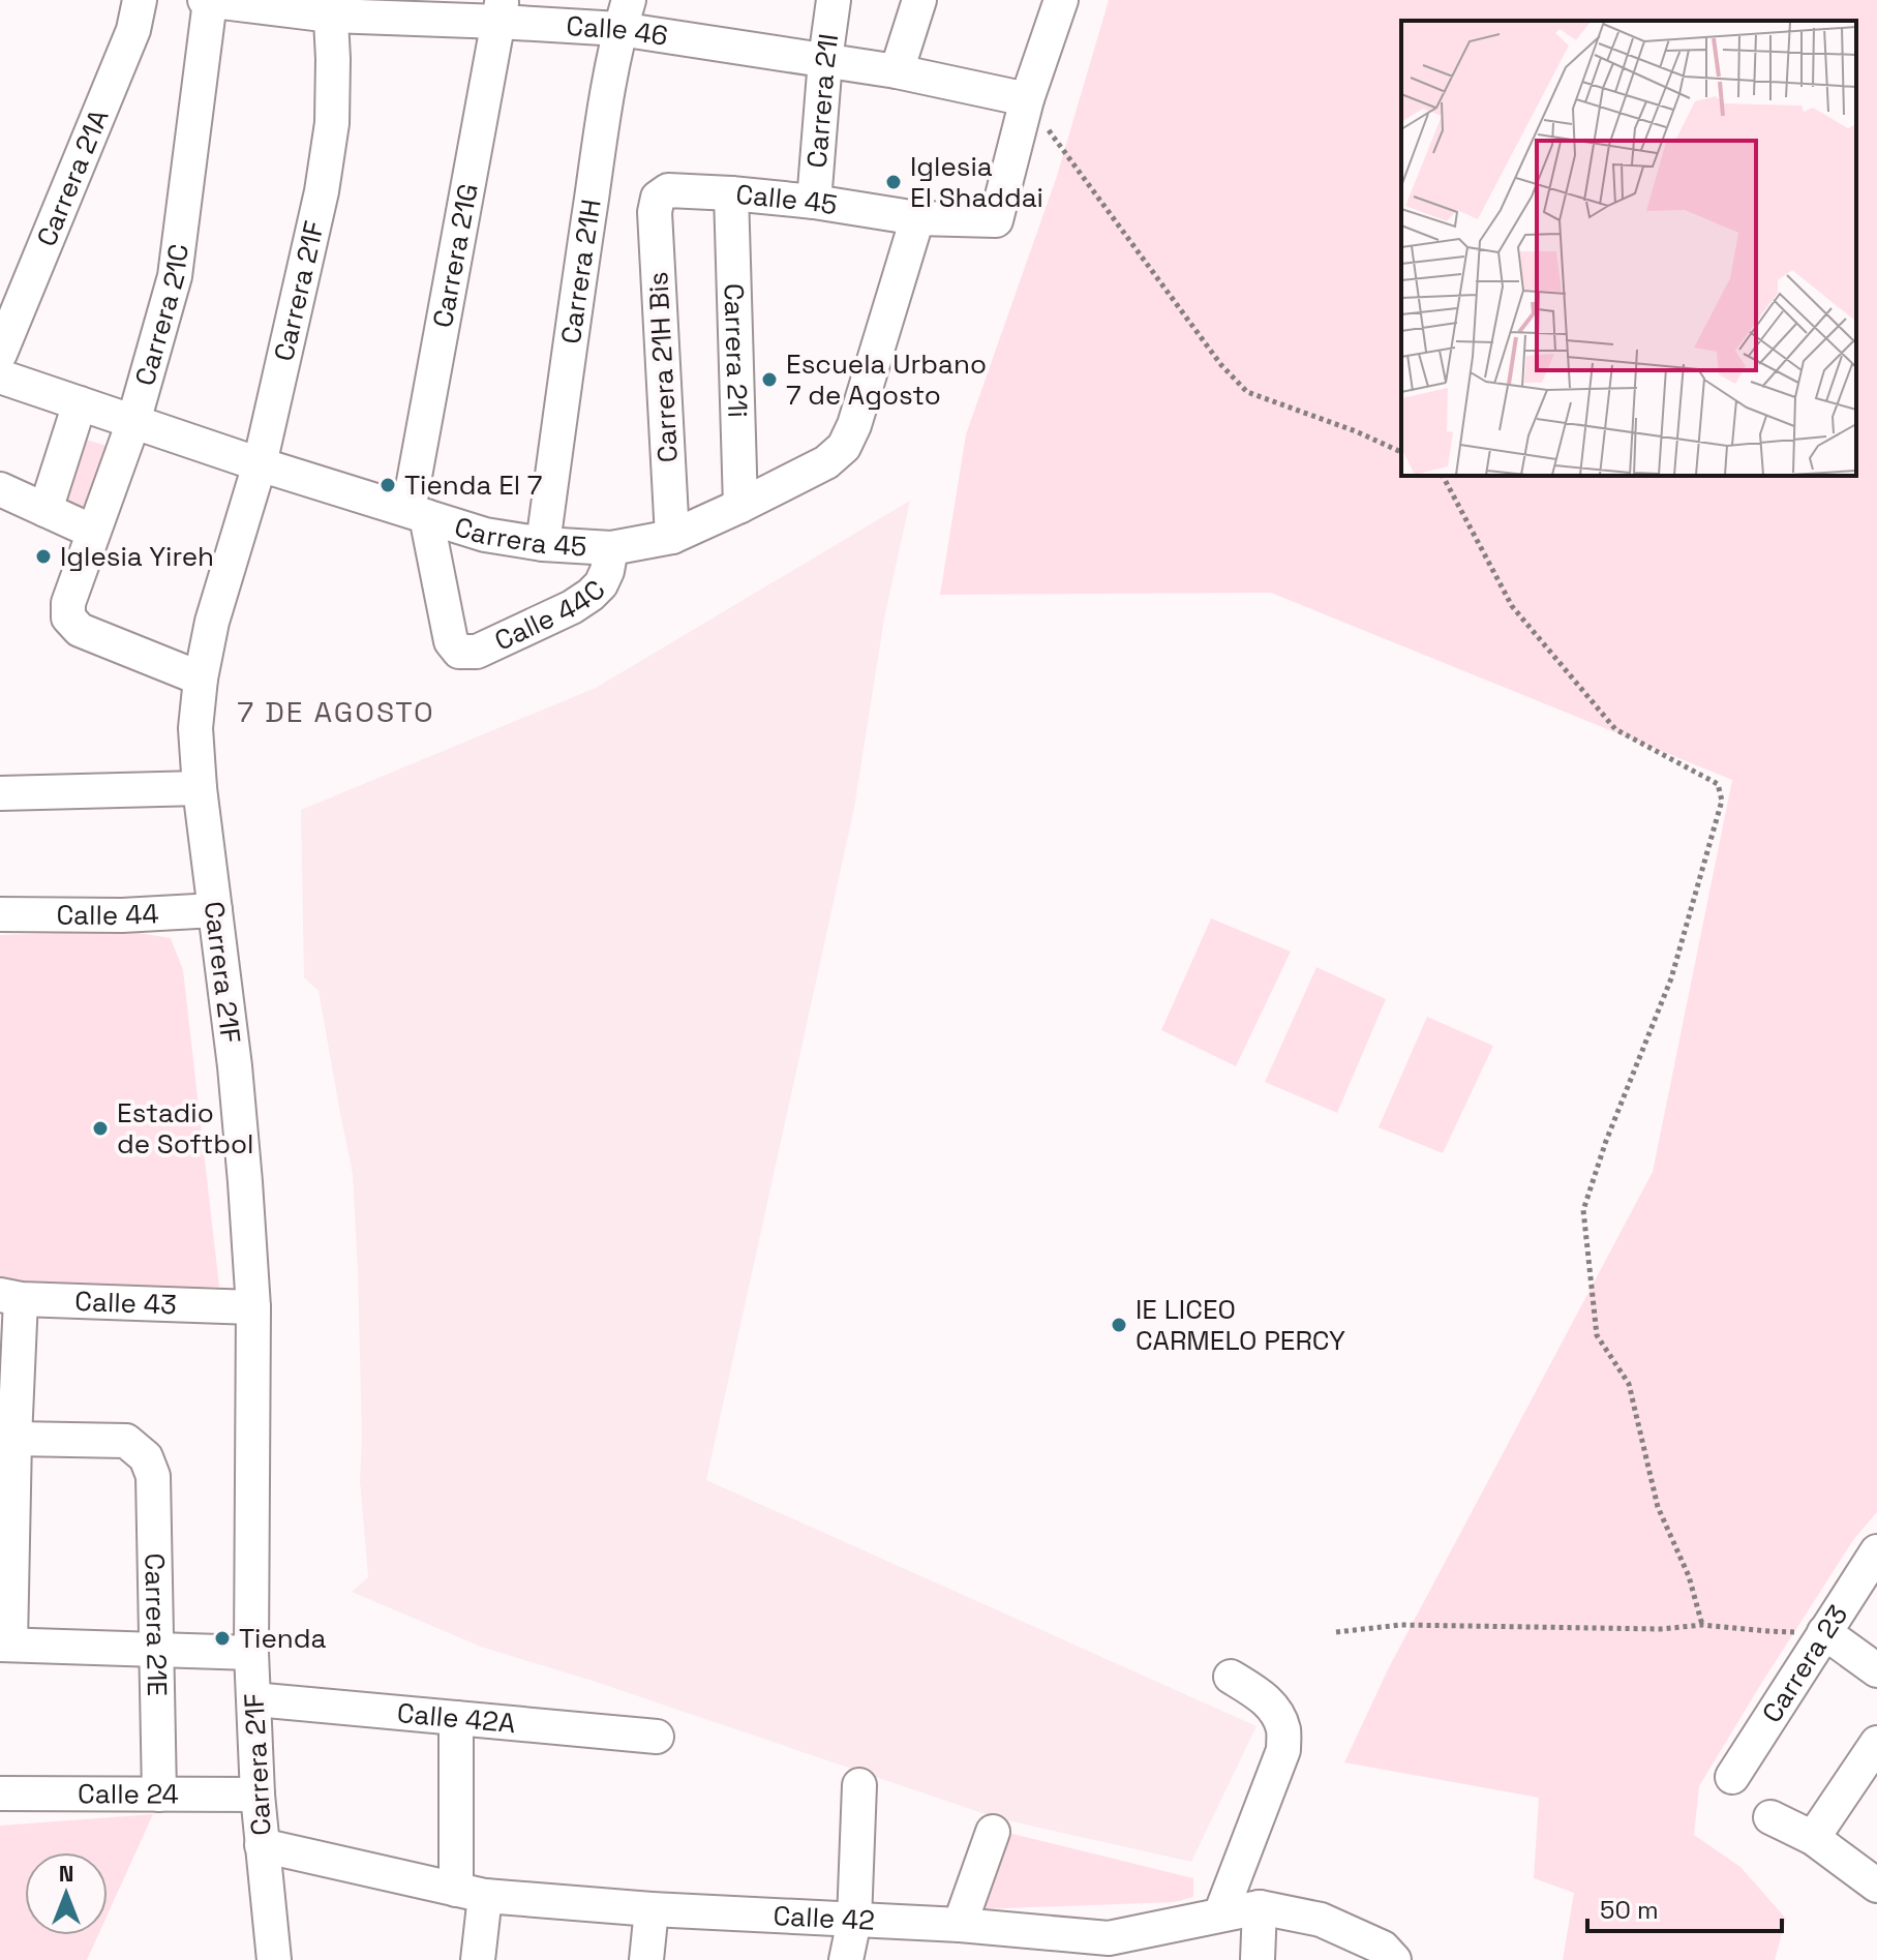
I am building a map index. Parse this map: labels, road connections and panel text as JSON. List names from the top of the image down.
{
  "streets": {
    "street": [
      "Calle 46",
      "Carrera 21I",
      "Carrera 21A",
      "Calle 45",
      "Carrera 21G",
      "Carrera 21H",
      "Carrera 21F",
      "Carrera 21C",
      "Carrera 21i",
      "Carrera 21H Bis",
      "Carrera 45",
      "Calle 44C",
      "Calle 44",
      "Calle 43",
      "Carrera 21E",
      "Carrera 23",
      "Calle 42A",
      "Calle 24",
      "Calle 42"
    ]
  },
  "crossings": [
    ["Calle 46", "Carrera 21I"],
    ["Calle 46", "Calle 45"],
    ["Calle 46", "Carrera 21G"],
    ["Calle 46", "Carrera 21H"],
    ["Calle 46", "Carrera 21F"],
    ["Calle 46", "Carrera 21C"],
    ["Carrera 21I", "Calle 45"],
    ["Calle 45", "Carrera 21i"],
    ["Calle 45", "Carrera 21H Bis"],
    ["Calle 45", "Carrera 45"],
    ["Carrera 21G", "Carrera 45"],
    ["Carrera 21G", "Calle 44C"],
    ["Carrera 21H", "Carrera 45"],
    ["Carrera 21F", "Carrera 21C"],
    ["Carrera 21F", "Carrera 45"],
    ["Carrera 21F", "Calle 44"],
    ["Carrera 21F", "Calle 43"],
    ["Carrera 21F", "Calle 42A"],
    ["Carrera 21F", "Calle 24"],
    ["Carrera 21F", "Calle 42"],
    ["Carrera 21C", "Carrera 45"],
    ["Carrera 21i", "Carrera 45"],
    ["Carrera 21H Bis", "Carrera 45"],
    ["Carrera 45", "Calle 44C"],
    ["Carrera 21E", "Calle 24"]
  ],
  "districts": ["7 DE AGOSTO"],
  "places": [
    "Iglesia El Shaddai",
    "Escuela Urbano 7 de Agosto",
    "Tienda El 7",
    "Iglesia Yireh",
    "Estadio de Softbol",
    "IE LICEO CARMELO PERCY",
    "Tienda"
  ],
  "scale_bar": "50 m",
  "north": "top"
}
